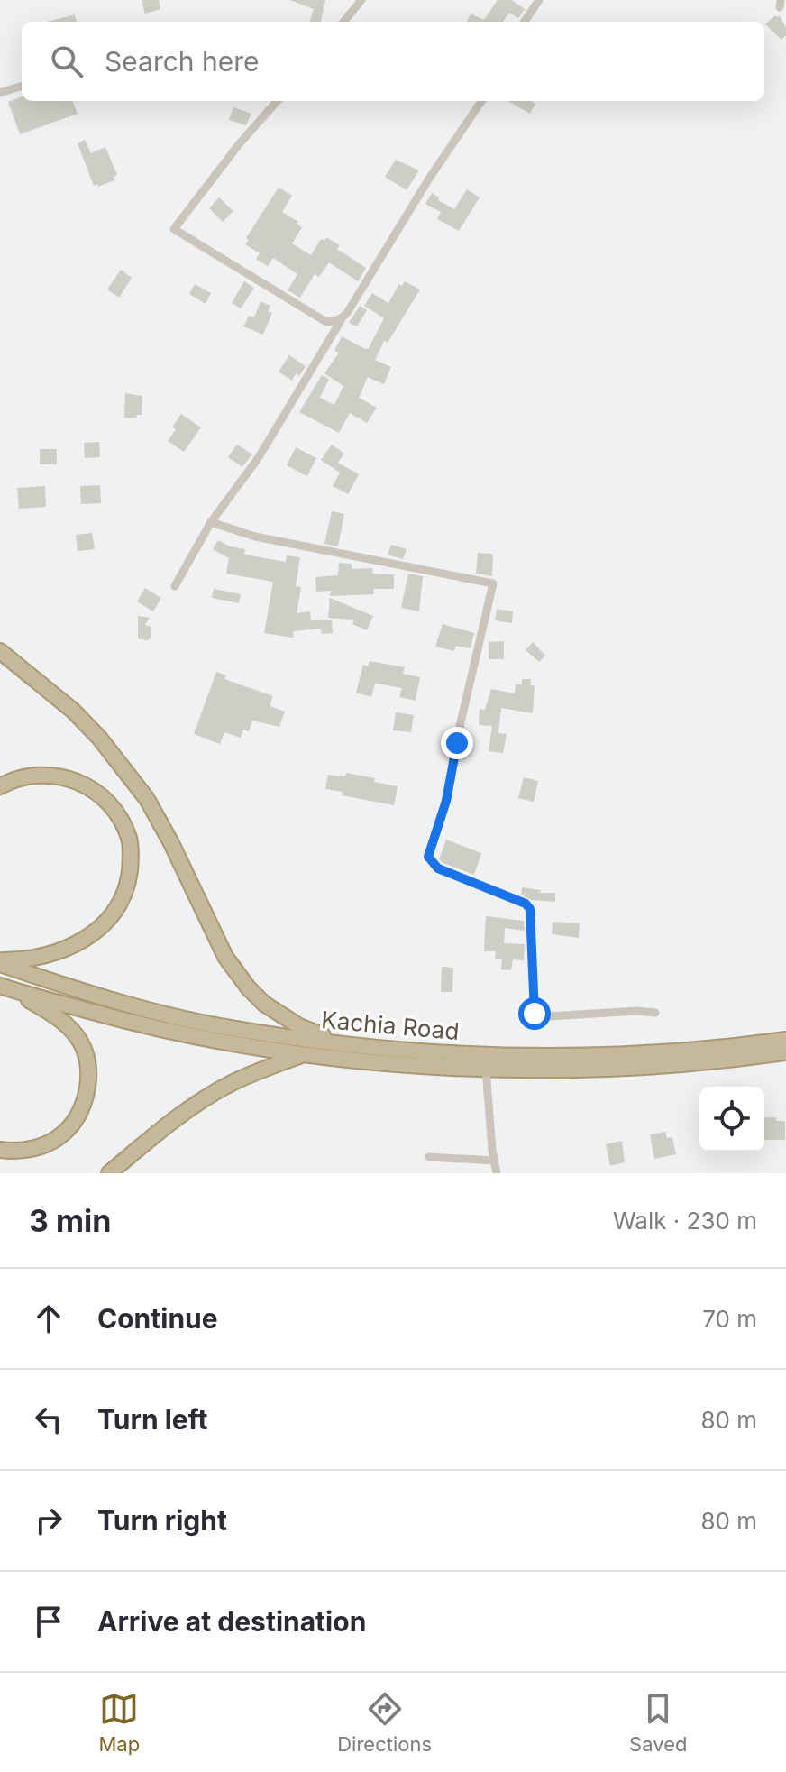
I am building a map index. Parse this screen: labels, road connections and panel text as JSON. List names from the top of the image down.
{
  "streets": {
    "highway": ["Kachia Road"]
  },
  "page": {
    "search": "Search here",
    "heading": ["3 min", "Walk · 230 m"],
    "list": [
      ["Continue", "70 m"],
      ["Turn left", "80 m"],
      ["Turn right", "80 m"],
      "Arrive at destination"
    ],
    "nav": ["Map", "Directions", "Saved"]
  }
}
